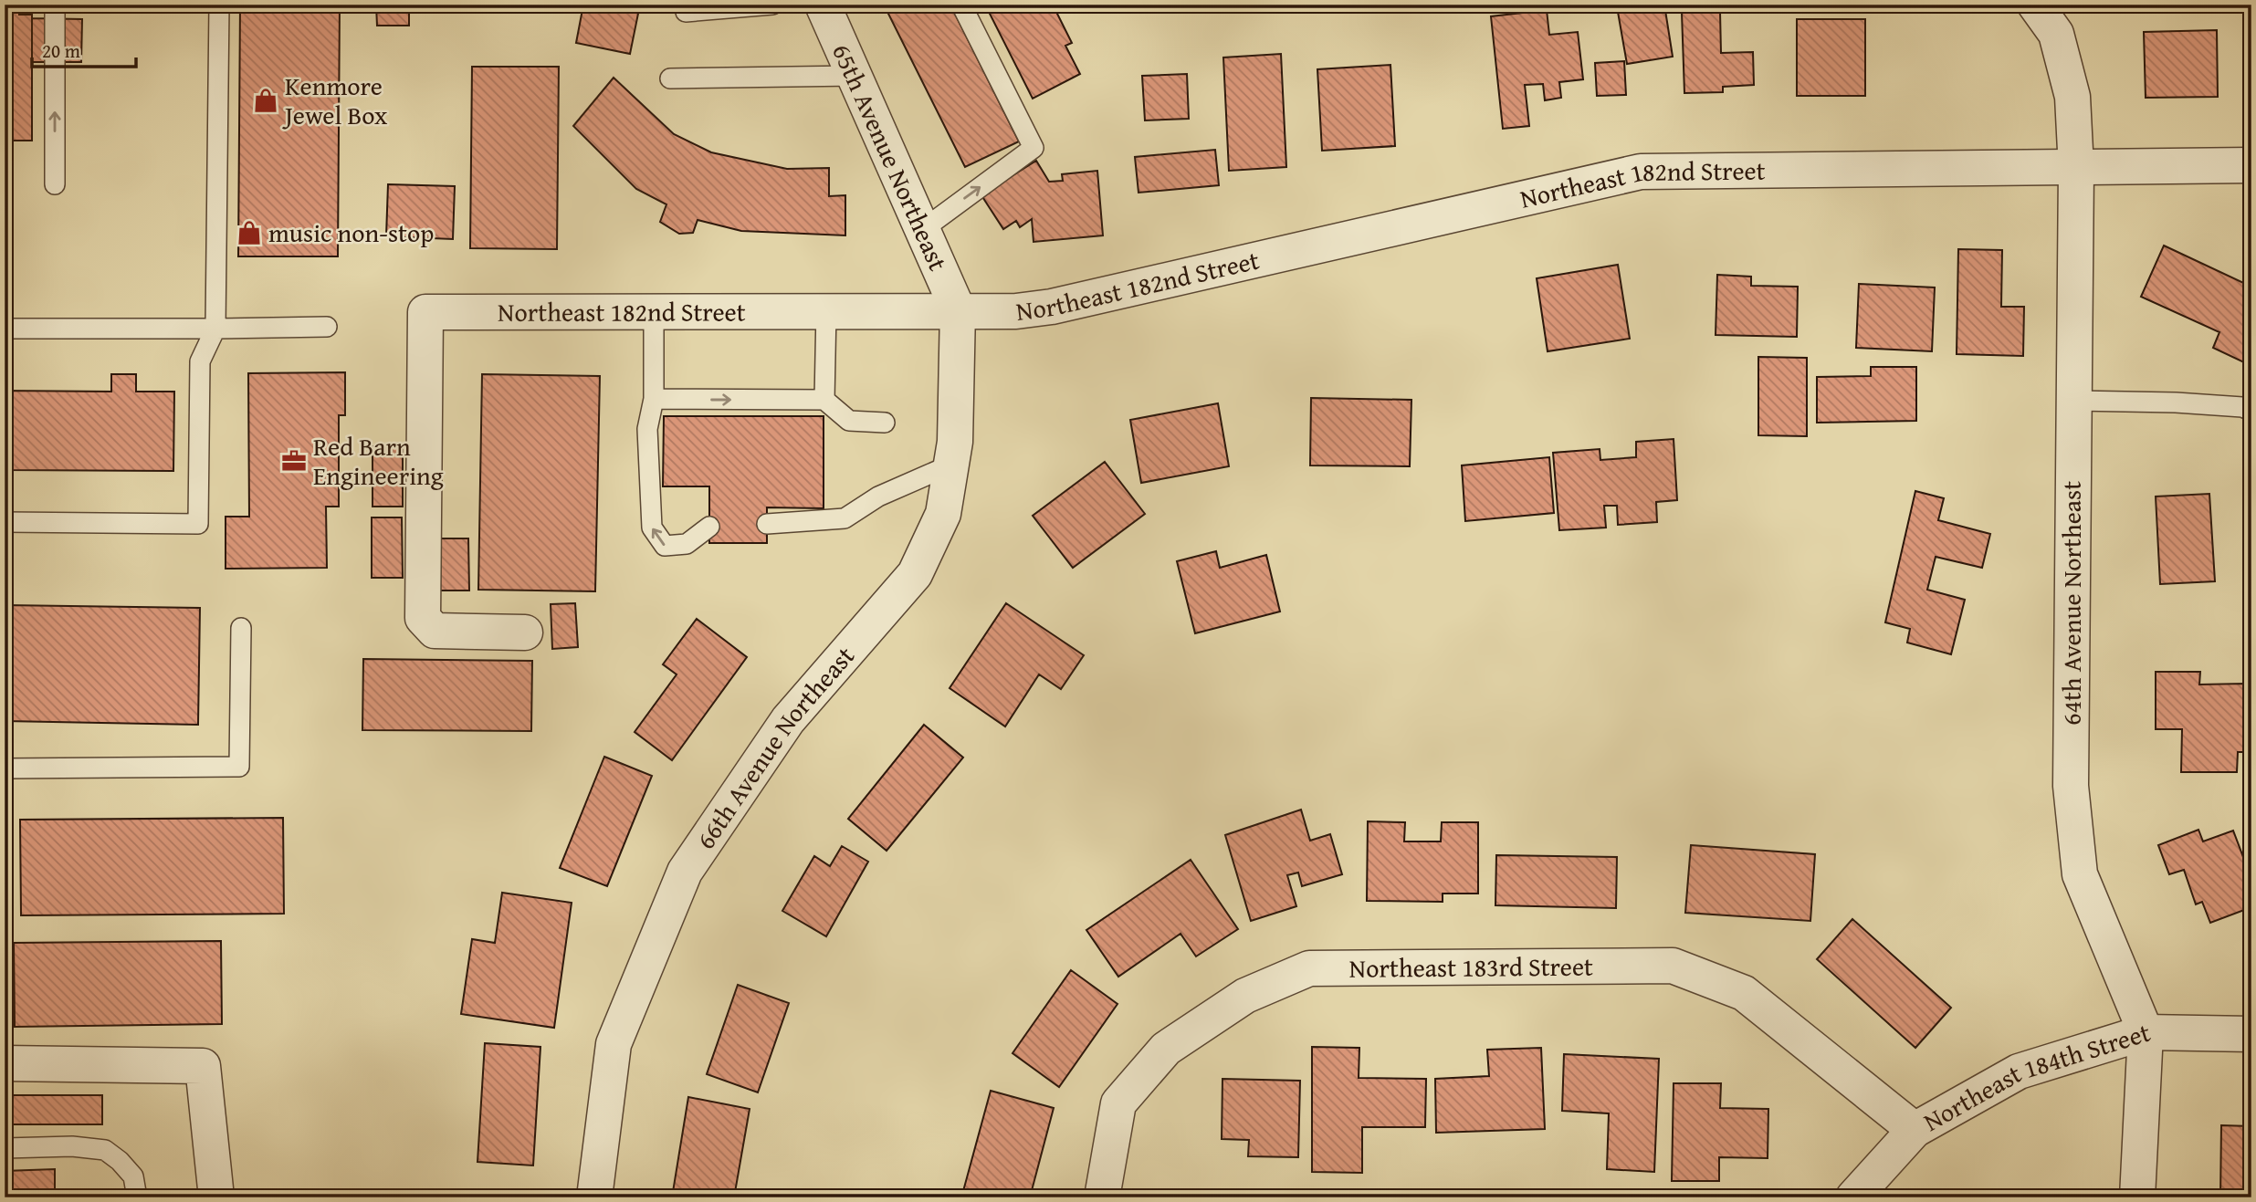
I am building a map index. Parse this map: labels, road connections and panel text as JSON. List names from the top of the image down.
{
  "streets": {
    "street": [
      "65th Avenue Northeast",
      "Northeast 182nd Street",
      "64th Avenue Northeast",
      "66th Avenue Northeast",
      "Northeast 183rd Street",
      "Northeast 184th Street"
    ]
  },
  "crossings": [
    ["65th Avenue Northeast", "Northeast 182nd Street"],
    ["65th Avenue Northeast", "66th Avenue Northeast"],
    ["Northeast 182nd Street", "64th Avenue Northeast"],
    ["Northeast 182nd Street", "66th Avenue Northeast"],
    ["64th Avenue Northeast", "Northeast 184th Street"],
    ["Northeast 183rd Street", "Northeast 184th Street"]
  ],
  "places": {
    "shop": ["Kenmore Jewel Box", "music non-stop"],
    "office": ["Red Barn Engineering"]
  },
  "scale_bar": "20 m"
}
